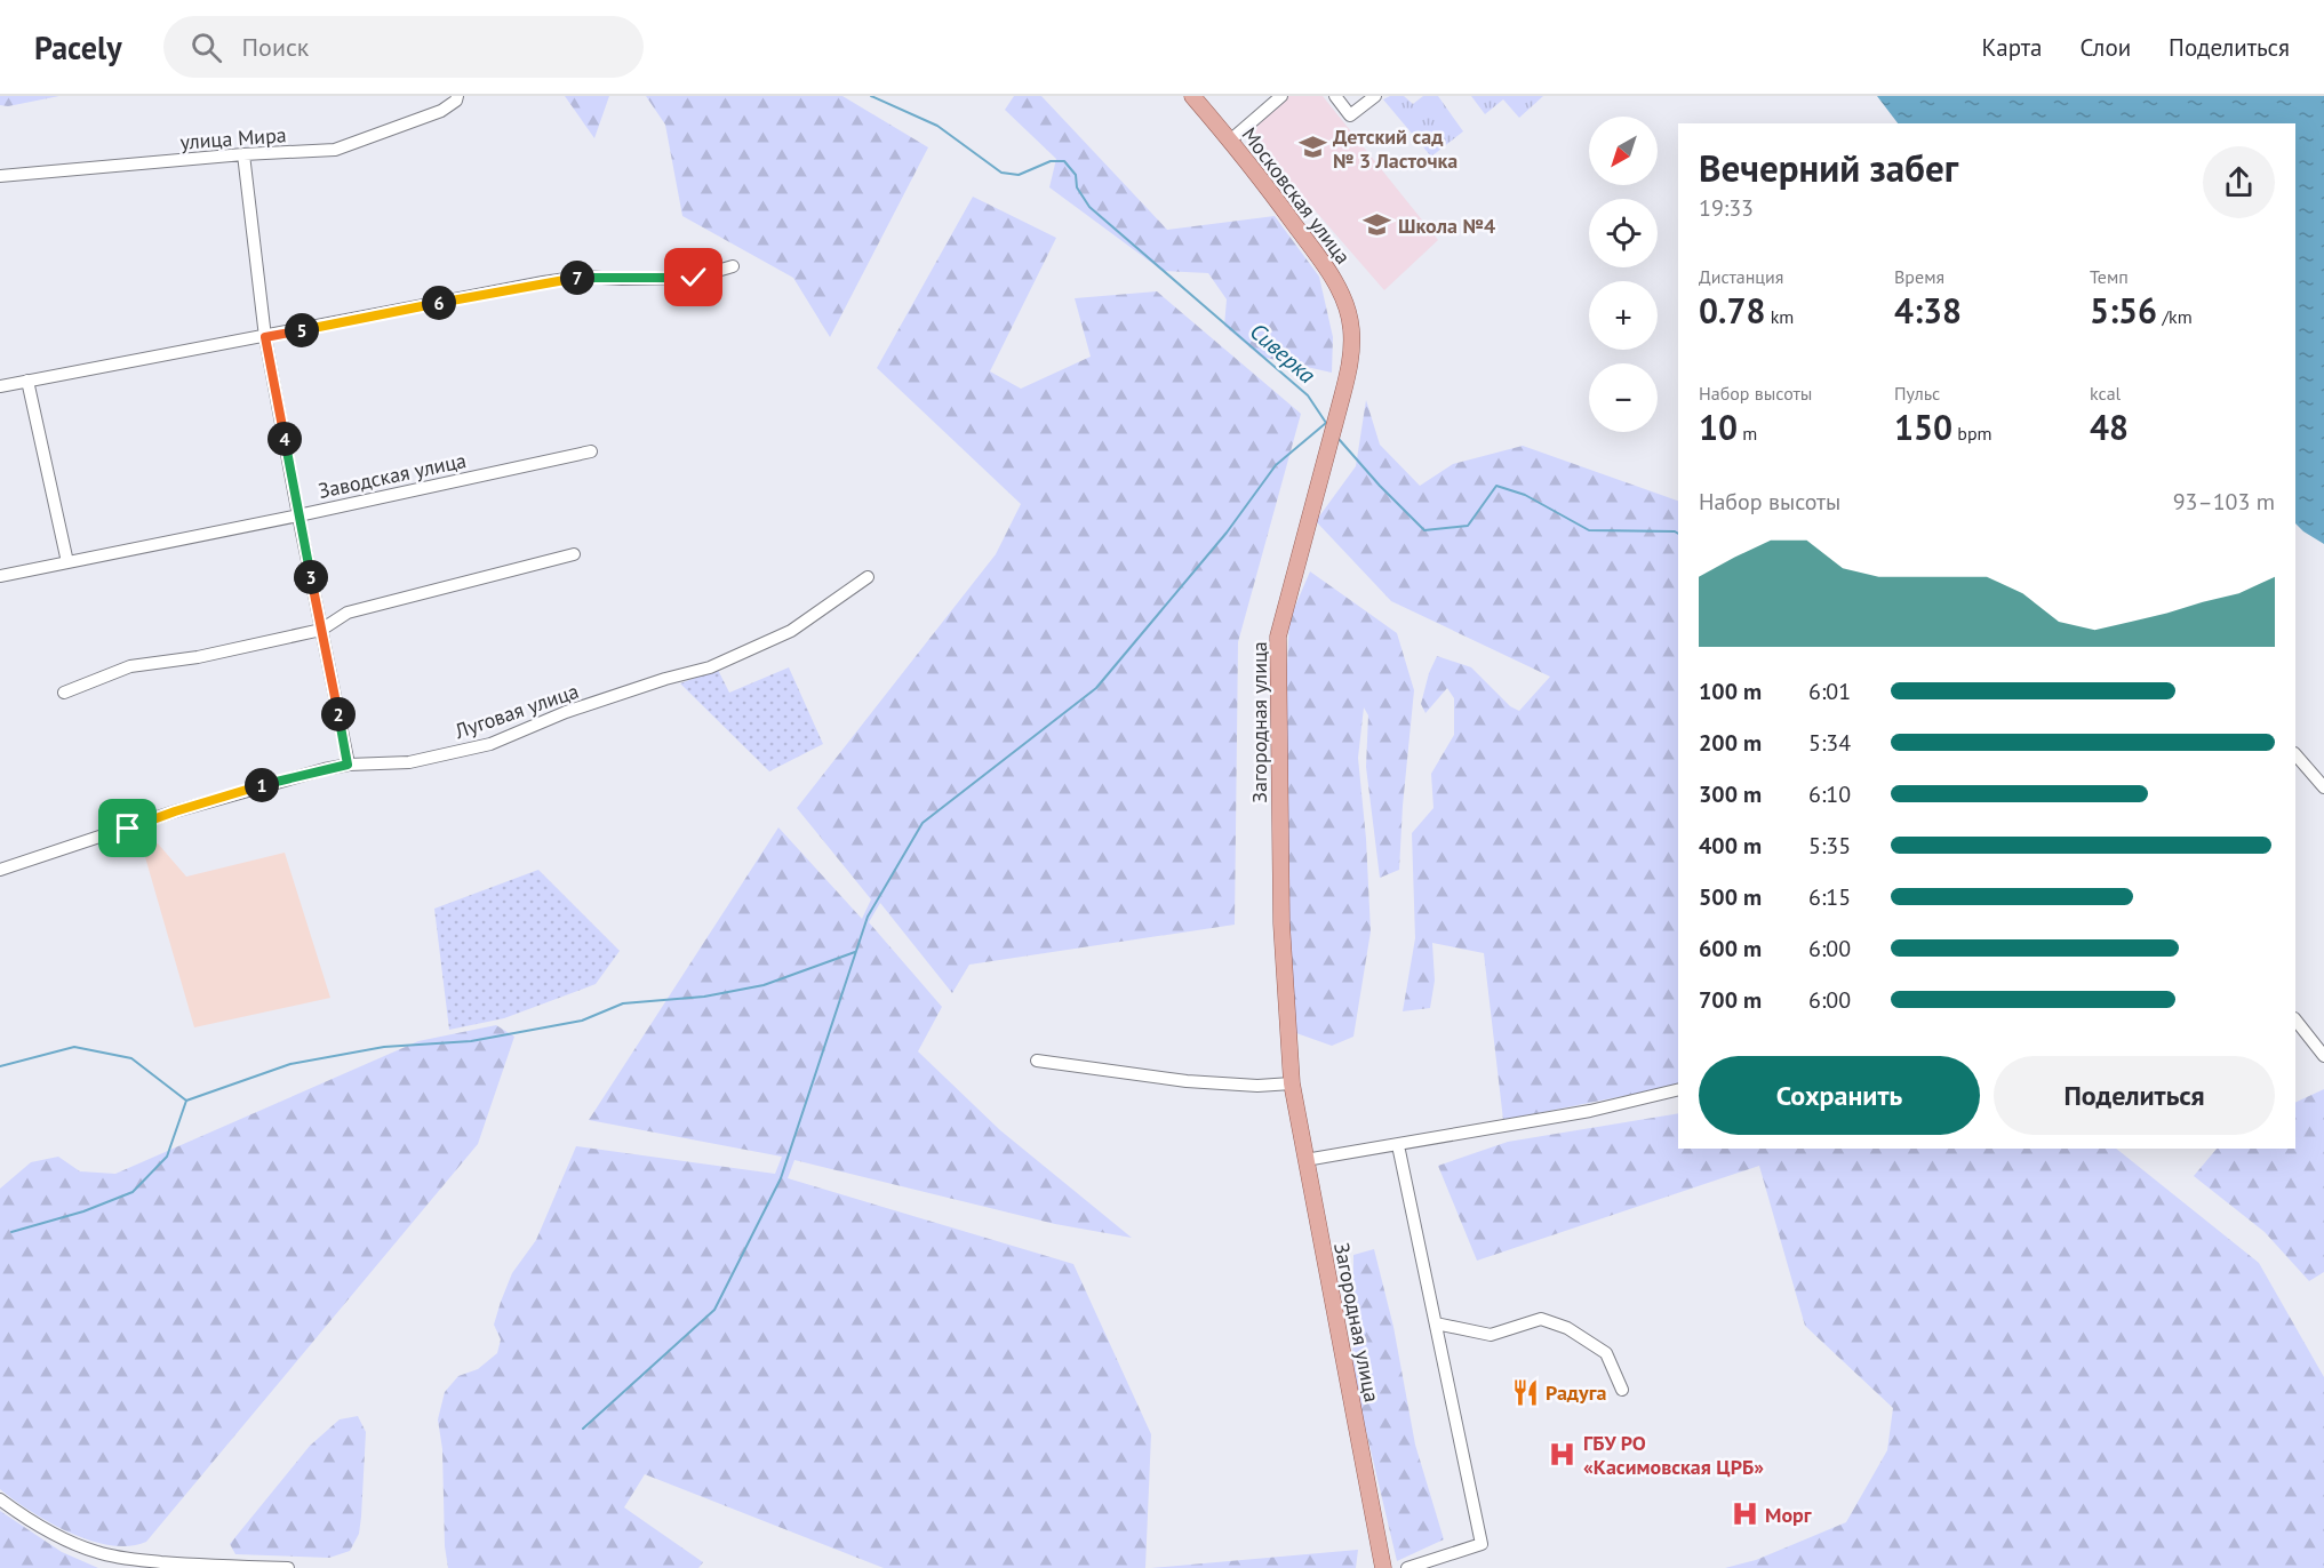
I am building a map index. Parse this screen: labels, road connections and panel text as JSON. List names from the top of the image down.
{
  "streets": {
    "main road": ["Московская улица", "Загородная улица"],
    "street": ["улица Мира", "Заводская улица", "Луговая улица"]
  },
  "crossings": [
    ["Московская улица", "Загородная улица"]
  ],
  "water": ["Сиверка"],
  "places": {
    "school or university": ["Детский сад № 3 Ласточка", "Школа №4"],
    "restaurant": ["Радуга"],
    "hospital": ["ГБУ РО «Касимовская ЦРБ»", "Морг"]
  },
  "north": "bottom left",
  "page": {
    "header": "Pacely",
    "search": "Поиск",
    "nav": ["Карта", "Слои", "Поделиться"],
    "map_buttons": ["+", "−"],
    "heading": ["Вечерний забег", "19:33"],
    "stats": [
      ["Дистанция", "0.78 km"],
      ["Время", "4:38"],
      ["Темп", "5:56 /km"],
      ["Набор высоты", "10 m"],
      ["Пульс", "150 bpm"],
      ["kcal", "48"]
    ],
    "pins": [
      "7",
      "6",
      "5",
      "4",
      "3",
      "2",
      "1"
    ],
    "chart": ["Набор высоты", "93–103 m"],
    "list": [
      {
        "name": "100 m",
        "note": "6:01"
      },
      {
        "name": "200 m",
        "note": "5:34"
      },
      {
        "name": "300 m",
        "note": "6:10"
      },
      {
        "name": "400 m",
        "note": "5:35"
      },
      {
        "name": "500 m",
        "note": "6:15"
      },
      {
        "name": "600 m",
        "note": "6:00"
      },
      {
        "name": "700 m",
        "note": "6:00"
      }
    ],
    "buttons": ["Сохранить", "Поделиться"]
  }
}
